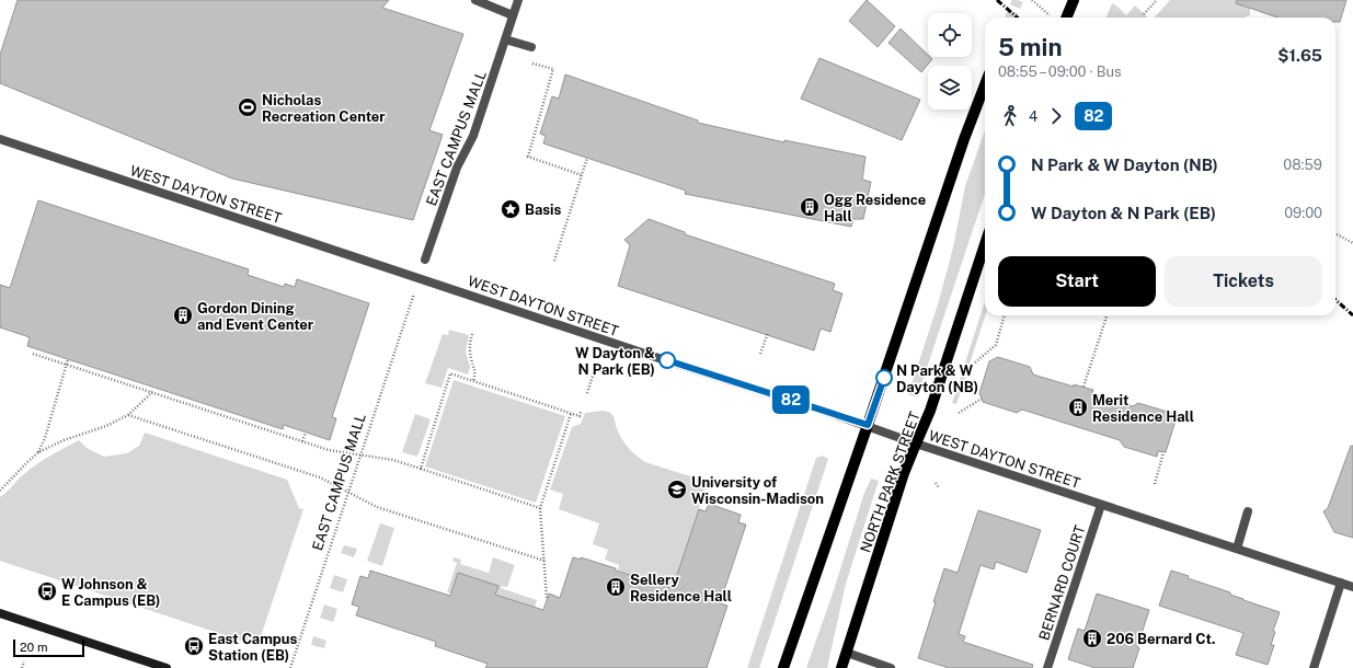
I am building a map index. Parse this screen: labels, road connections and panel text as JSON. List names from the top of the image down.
{
  "streets": {
    "main road": ["NORTH PARK STREET"],
    "street": ["EAST CAMPUS MALL", "WEST DAYTON STREET", "BERNARD COURT"]
  },
  "crossings": [
    ["WEST DAYTON STREET", "NORTH PARK STREET"],
    ["WEST DAYTON STREET", "BERNARD COURT"]
  ],
  "places": {
    "sports": ["Nicholas Recreation Center"],
    "building": [
      "Ogg Residence Hall",
      "Gordon Dining and Event Center",
      "Merit Residence Hall",
      "Sellery Residence Hall",
      "206 Bernard Ct."
    ],
    "place": ["Basis"],
    "other": ["W Dayton & N Park (EB)", "N Park & W Dayton (NB)"],
    "school or university": ["University of Wisconsin-Madison"],
    "bus stop": ["W Johnson & E Campus (EB)", "East Campus Station (EB)"]
  },
  "lines": ["bus line 82"],
  "scale_bar": "20 m",
  "page": {
    "on_map": "82",
    "heading": ["5 min", "08:55 – 09:00 · Bus", "$1.65"],
    "legs": ["4", "82"],
    "list": [
      {
        "name": "N Park & W Dayton (NB)",
        "value": "08:59"
      },
      {
        "name": "W Dayton & N Park (EB)",
        "value": "09:00"
      }
    ],
    "buttons": ["Start", "Tickets"],
    "scale": "20 m"
  }
}
